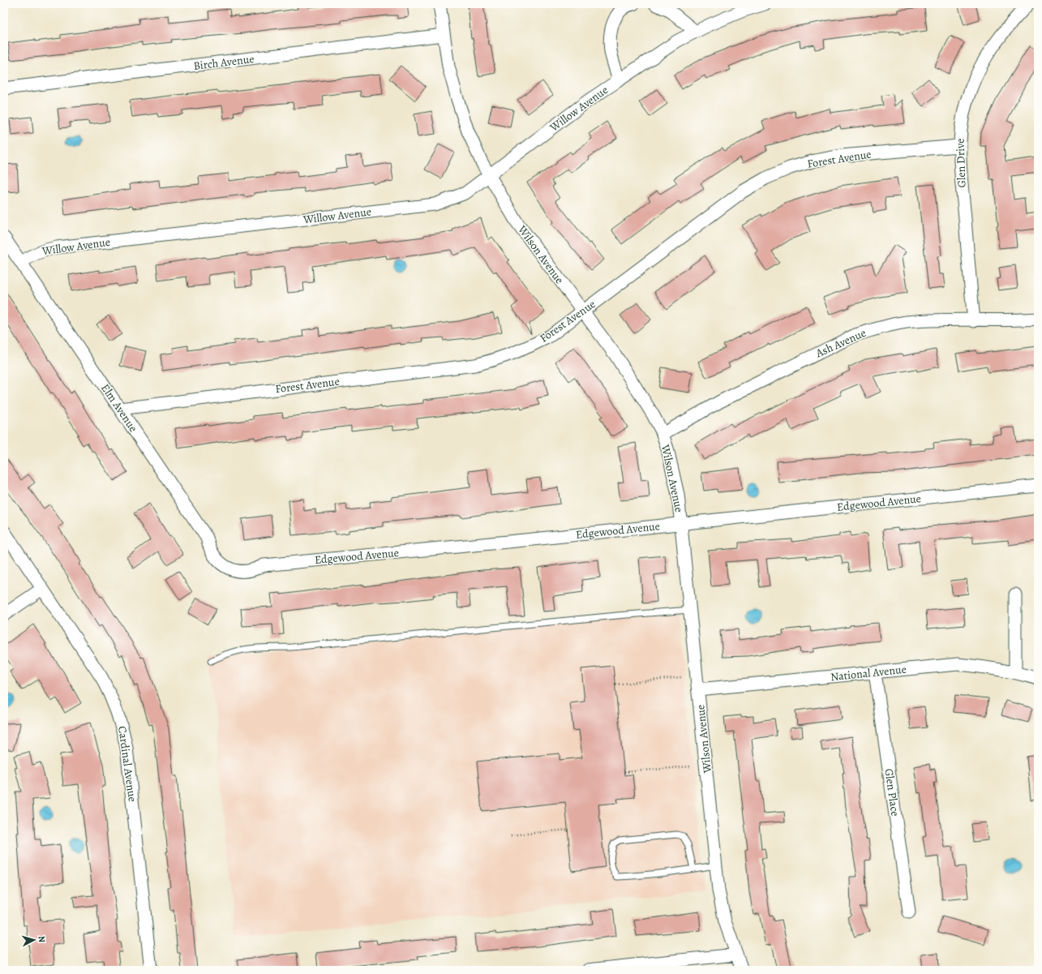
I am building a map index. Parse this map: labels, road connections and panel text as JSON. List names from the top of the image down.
{
  "streets": {
    "street": [
      "Birch Avenue",
      "Willow Avenue",
      "Forest Avenue",
      "Glen Drive",
      "Wilson Avenue",
      "Ash Avenue",
      "Elm Avenue",
      "Edgewood Avenue",
      "National Avenue",
      "Cardinal Avenue",
      "Glen Place"
    ]
  },
  "crossings": [
    ["Birch Avenue", "Wilson Avenue"],
    ["Willow Avenue", "Wilson Avenue"],
    ["Willow Avenue", "Elm Avenue"],
    ["Forest Avenue", "Glen Drive"],
    ["Forest Avenue", "Wilson Avenue"],
    ["Forest Avenue", "Elm Avenue"],
    ["Glen Drive", "Ash Avenue"],
    ["Wilson Avenue", "Ash Avenue"],
    ["Wilson Avenue", "Edgewood Avenue"],
    ["Wilson Avenue", "National Avenue"],
    ["Elm Avenue", "Edgewood Avenue"],
    ["National Avenue", "Glen Place"]
  ],
  "north": "right"
}
